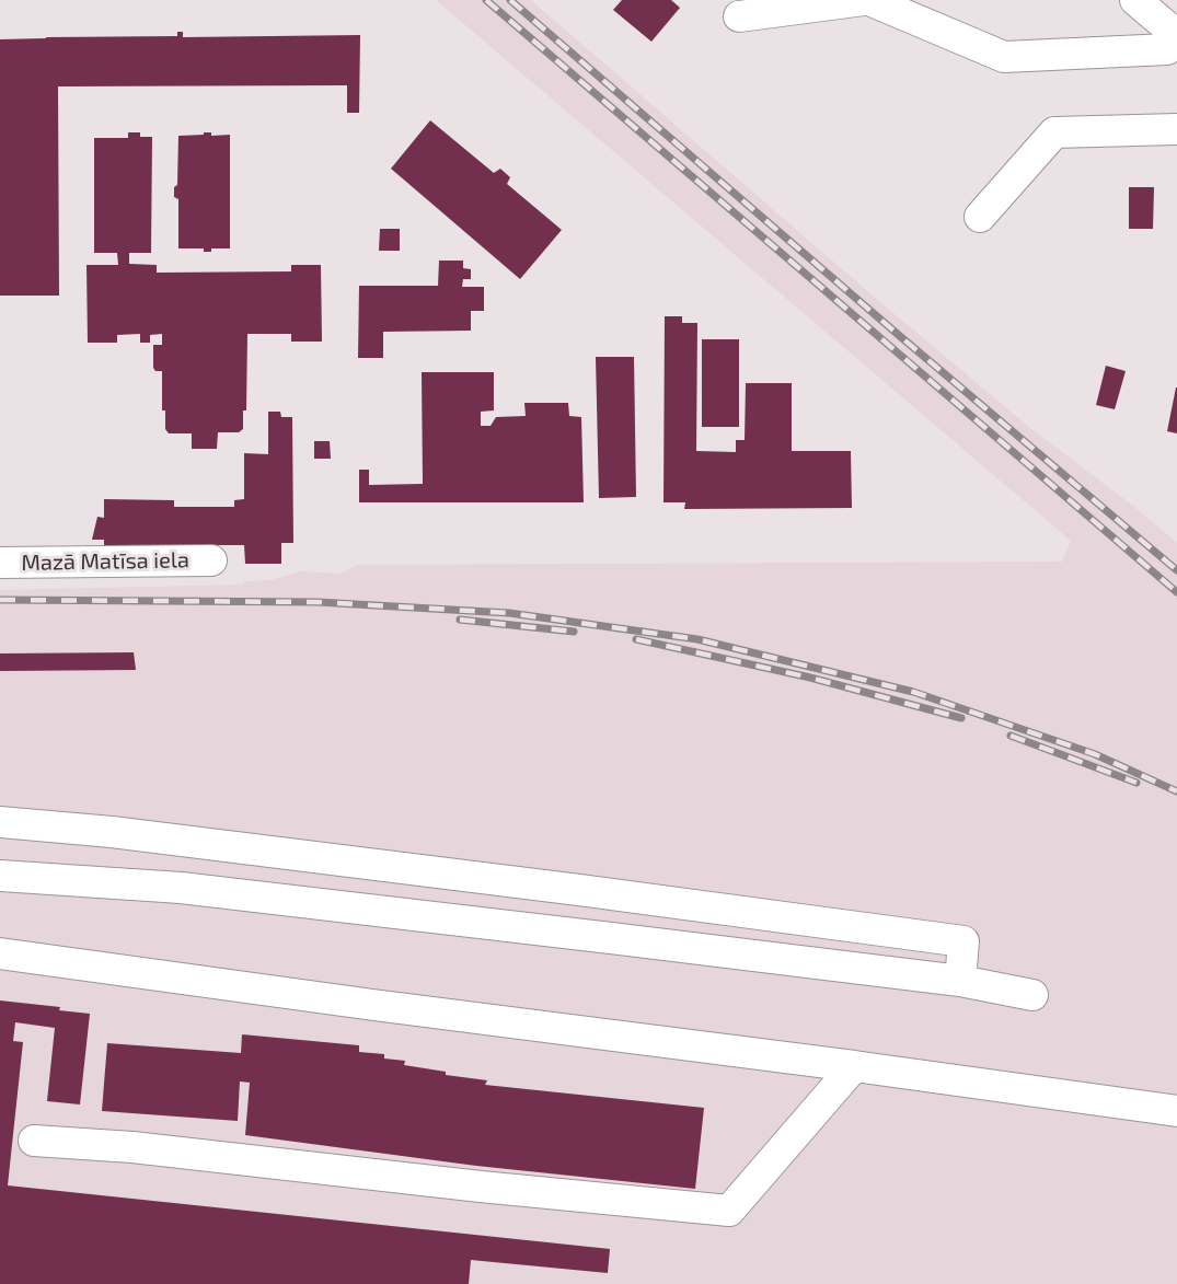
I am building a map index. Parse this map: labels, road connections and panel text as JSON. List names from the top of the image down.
{
  "streets": {
    "street": ["Mazā Matīsa iela"]
  }
}
